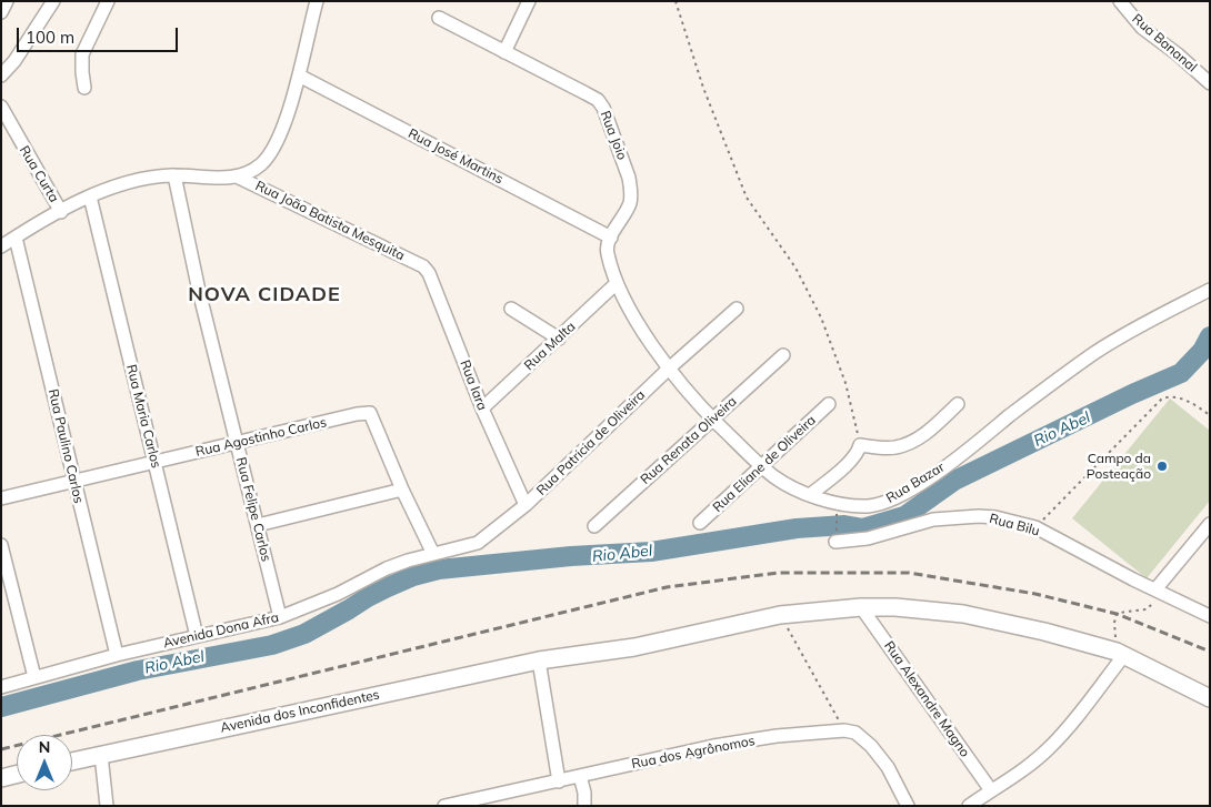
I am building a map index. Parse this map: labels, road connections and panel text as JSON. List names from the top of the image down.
{
  "streets": {
    "main road": ["Avenida dos Inconfidentes"],
    "street": [
      "Rua Bananal",
      "Rua Joio",
      "Rua José Martins",
      "Rua Curta",
      "Rua João Batista Mesquita",
      "Rua Malta",
      "Rua Iara",
      "Rua Maria Carlos",
      "Rua Agostinho Carlos",
      "Rua Renata Oliveira",
      "Rua Patricia de Oliveira",
      "Rua Paulino Carlos",
      "Rua Eliane de Oliveira",
      "Rua Bazar",
      "Rua Felipe Carlos",
      "Rua Bilu",
      "Avenida Dona Afra",
      "Rua Alexandre Magno",
      "Rua dos Agrônomos"
    ]
  },
  "crossings": [
    ["Rua Joio", "Rua José Martins"],
    ["Rua Joio", "Rua Bazar"],
    ["Rua José Martins", "Rua Bazar"],
    ["Rua João Batista Mesquita", "Rua Iara"],
    ["Rua Malta", "Rua Iara"],
    ["Rua Malta", "Rua Bazar"],
    ["Rua Iara", "Rua Patricia de Oliveira"],
    ["Rua Maria Carlos", "Rua Agostinho Carlos"],
    ["Rua Maria Carlos", "Avenida Dona Afra"],
    ["Rua Agostinho Carlos", "Rua Patricia de Oliveira"],
    ["Rua Agostinho Carlos", "Rua Paulino Carlos"],
    ["Rua Agostinho Carlos", "Rua Felipe Carlos"],
    ["Rua Agostinho Carlos", "Avenida Dona Afra"],
    ["Rua Renata Oliveira", "Rua Bazar"],
    ["Rua Patricia de Oliveira", "Rua Bazar"],
    ["Rua Patricia de Oliveira", "Avenida Dona Afra"],
    ["Rua Paulino Carlos", "Avenida Dona Afra"],
    ["Rua Eliane de Oliveira", "Rua Bazar"],
    ["Rua Felipe Carlos", "Avenida Dona Afra"],
    ["Rua Alexandre Magno", "Avenida dos Inconfidentes"]
  ],
  "districts": ["NOVA CIDADE"],
  "water": ["Rio Abel"],
  "places": ["Campo da Posteação"],
  "scale_bar": "100 m",
  "north": "top"
}
